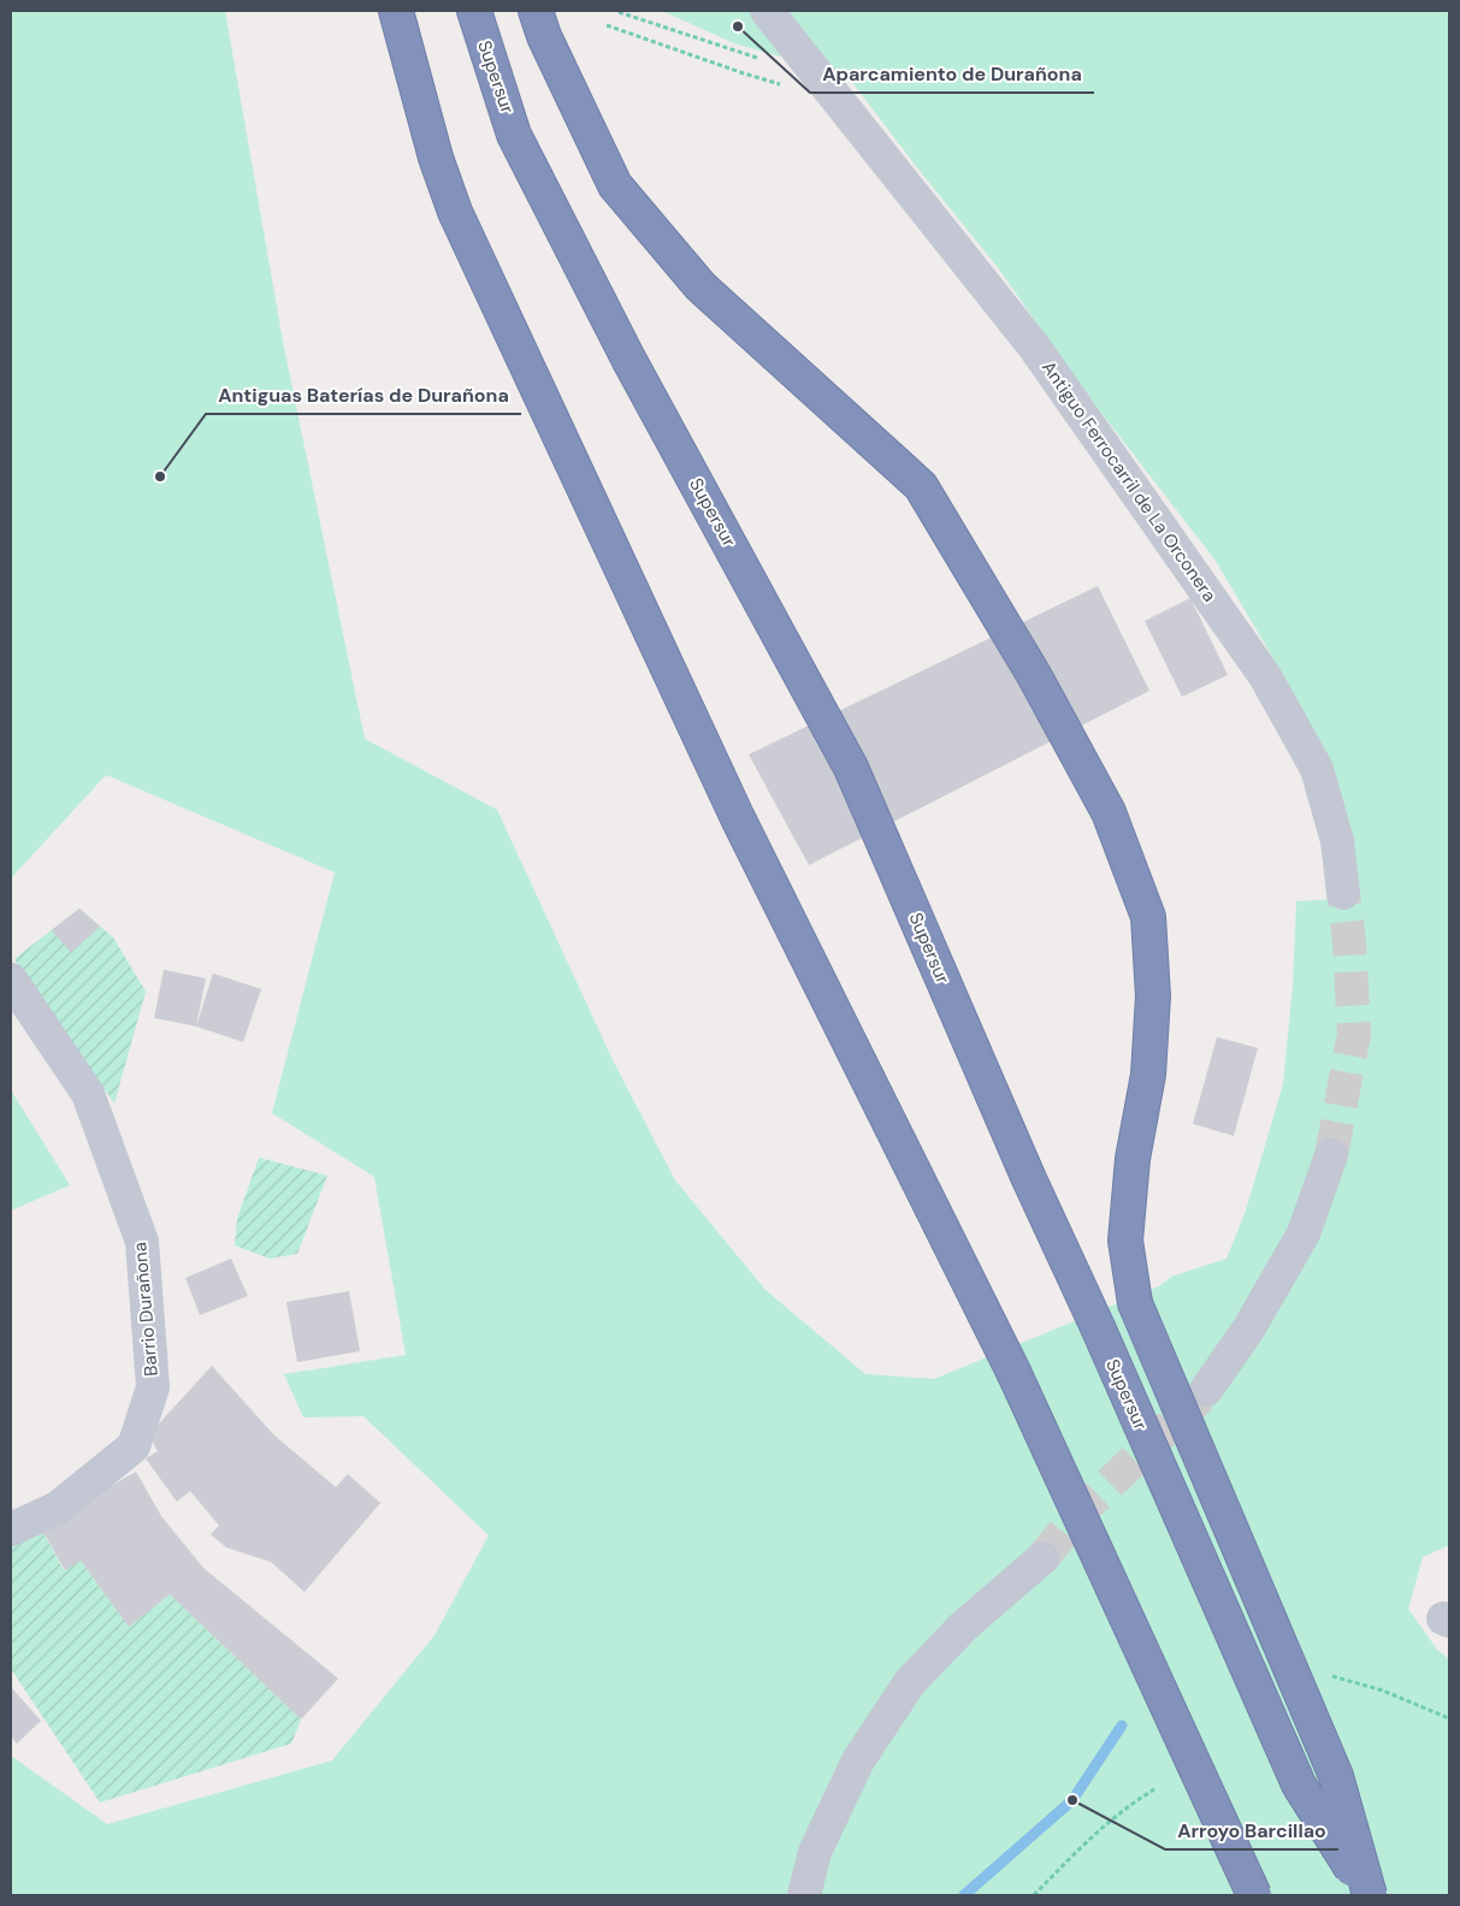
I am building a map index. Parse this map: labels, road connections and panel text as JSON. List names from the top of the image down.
{
  "streets": {
    "highway": ["Supersur"],
    "street": ["Antiguo Ferrocarril de La Orconera", "Barrio Durañona"]
  },
  "places": ["Aparcamiento de Durañona", "Antiguas Baterías de Durañona", "Arroyo Barcillao"]
}
